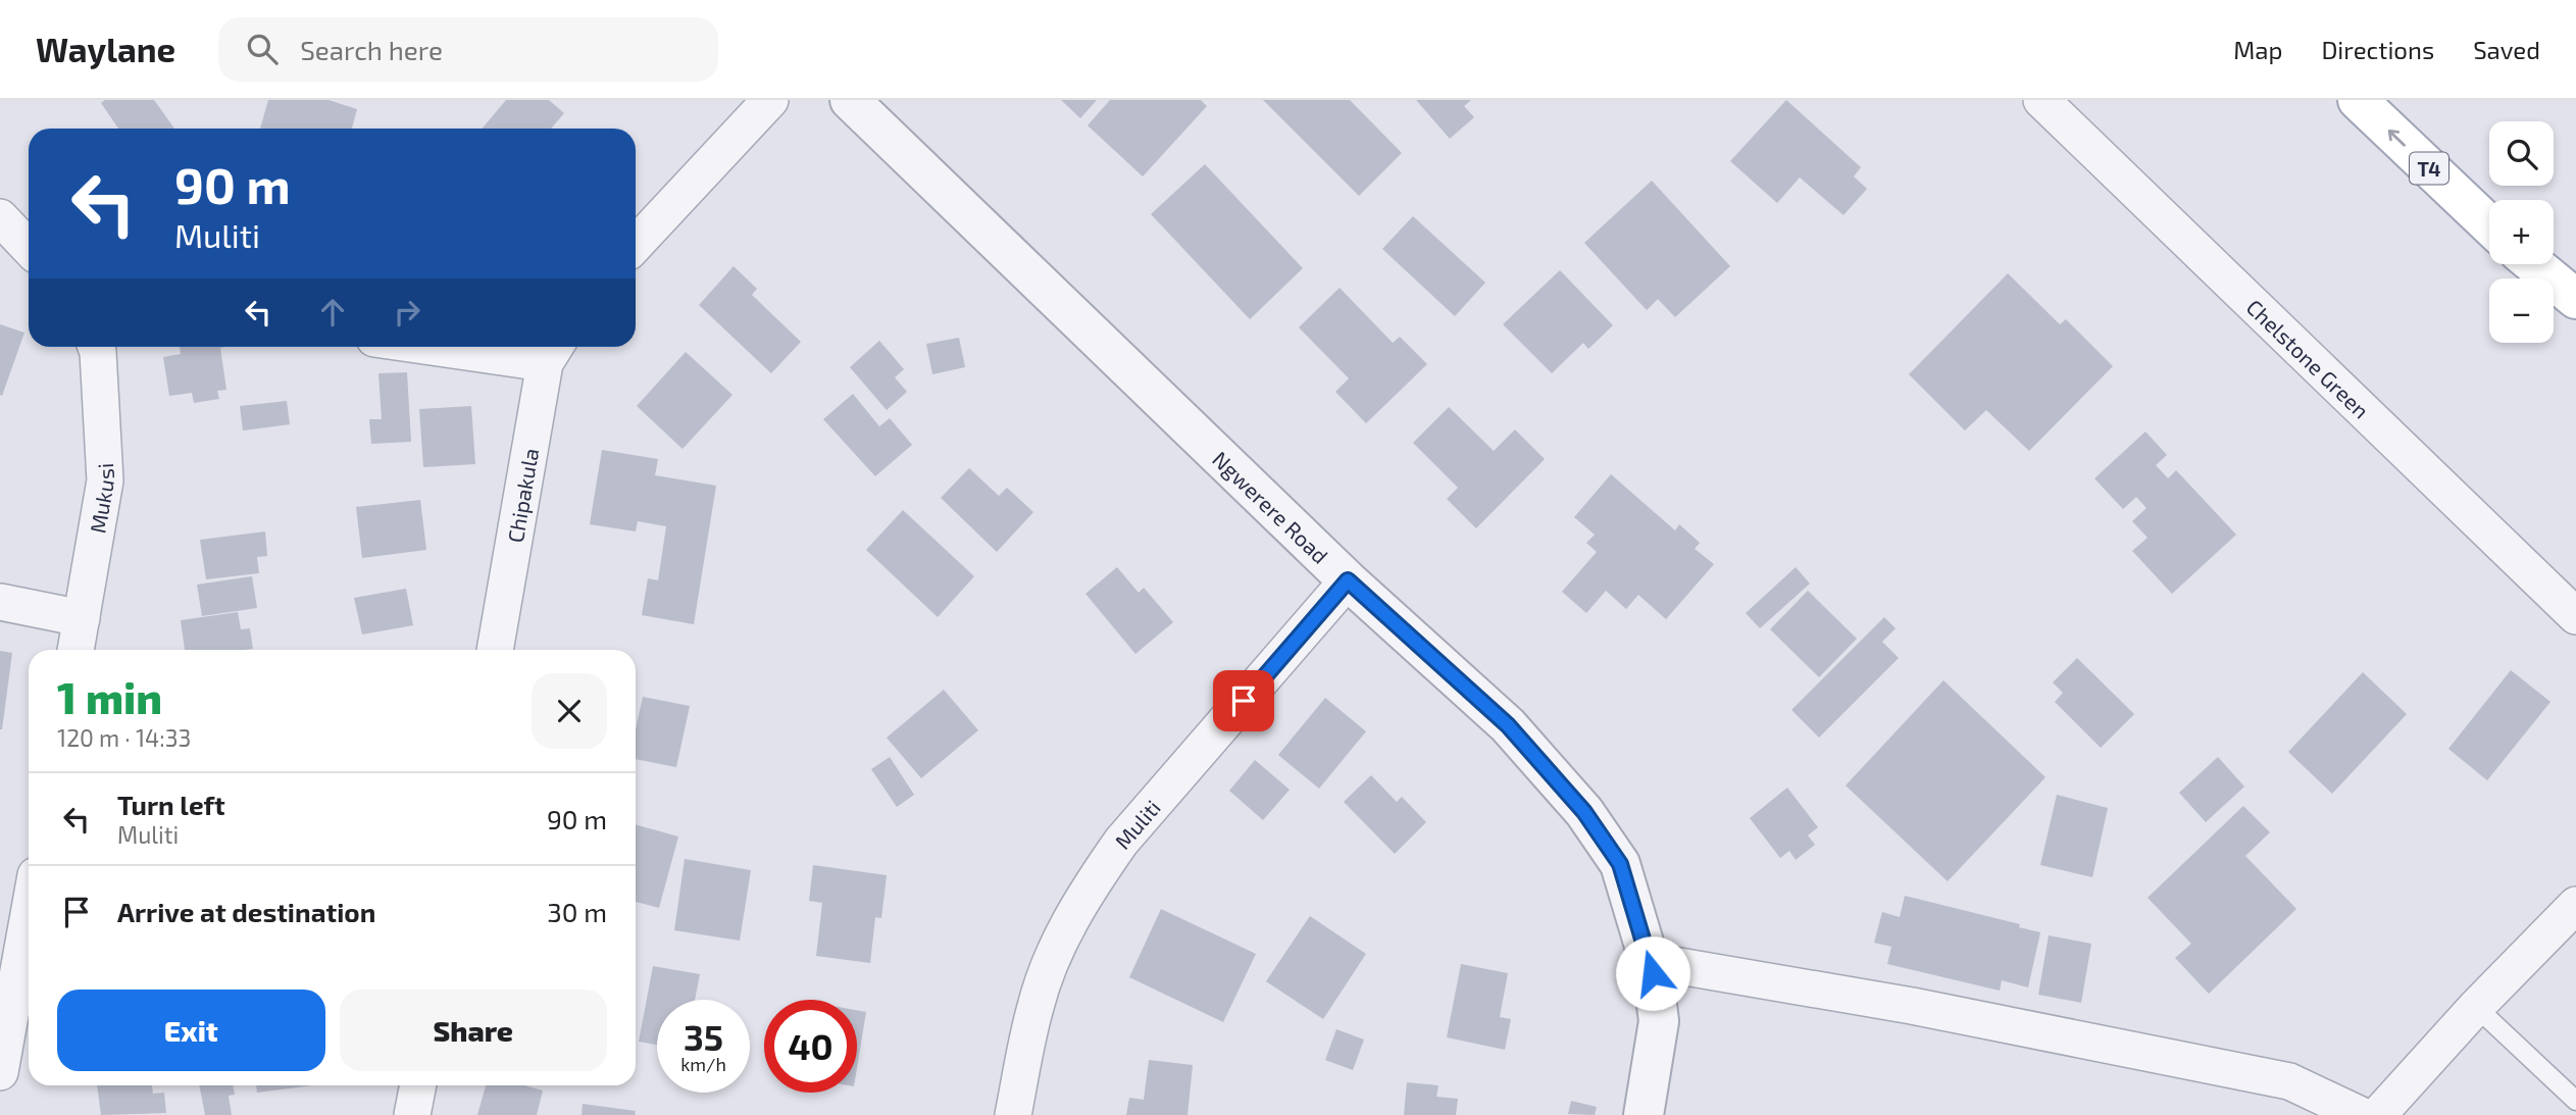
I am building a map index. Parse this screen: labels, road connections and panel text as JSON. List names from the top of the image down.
{
  "streets": {
    "main road": ["T4"],
    "street": [
      "Chelstone Green",
      "Chipakula",
      "Mukusi",
      "Ngwerere Road",
      "Muliti"
    ]
  },
  "crossings": [
    ["Ngwerere Road", "Muliti"]
  ],
  "page": {
    "header": "Waylane",
    "search": "Search here",
    "nav": ["Map", "Directions", "Saved"],
    "map_buttons": ["+", "−"],
    "turn": ["90 m", "Muliti"],
    "heading": ["1 min", "120 m · 14:33"],
    "list": [
      {
        "name": "Turn left",
        "note": "Muliti",
        "value": "90 m"
      },
      {
        "name": "Arrive at destination",
        "value": "30 m"
      }
    ],
    "buttons": ["Exit", "Share"],
    "speed": "35 km/h",
    "limit": "40"
  }
}
